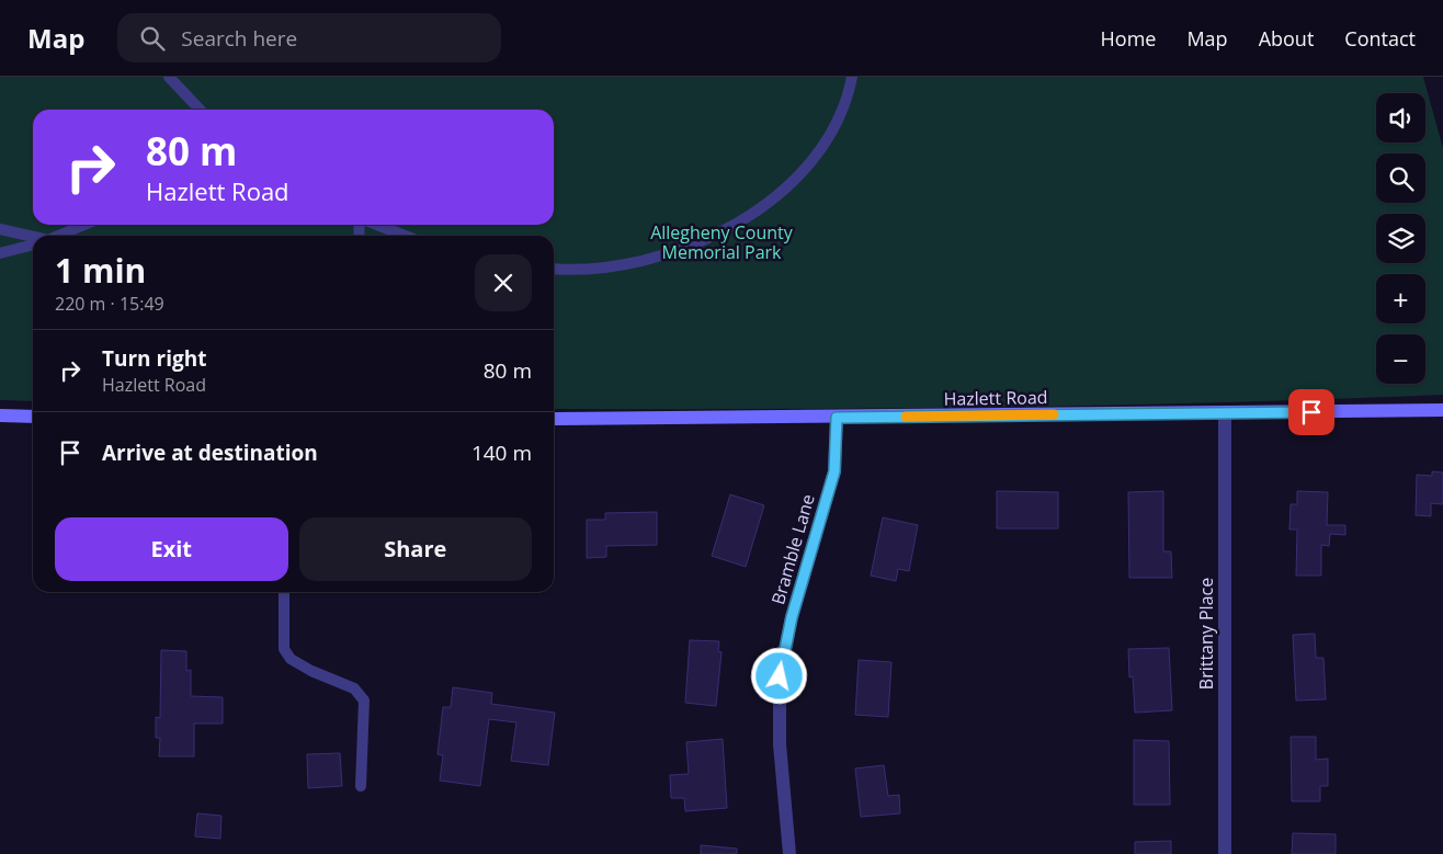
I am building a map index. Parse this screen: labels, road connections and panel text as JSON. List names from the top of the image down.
{
  "streets": {
    "street": ["Hazlett Road", "Bramble Lane", "Brittany Place"]
  },
  "crossings": [
    ["Hazlett Road", "Bramble Lane"],
    ["Hazlett Road", "Brittany Place"]
  ],
  "parks": ["Allegheny County Memorial Park"],
  "page": {
    "header": "Map",
    "search": "Search here",
    "nav": [
      "Home",
      "Map",
      "About",
      "Contact"
    ],
    "map_buttons": ["+", "−"],
    "turn": ["80 m", "Hazlett Road"],
    "heading": ["1 min", "220 m · 15:49"],
    "list": [
      {
        "name": "Turn right",
        "note": "Hazlett Road",
        "value": "80 m"
      },
      {
        "name": "Arrive at destination",
        "value": "140 m"
      }
    ],
    "buttons": ["Exit", "Share"]
  }
}
